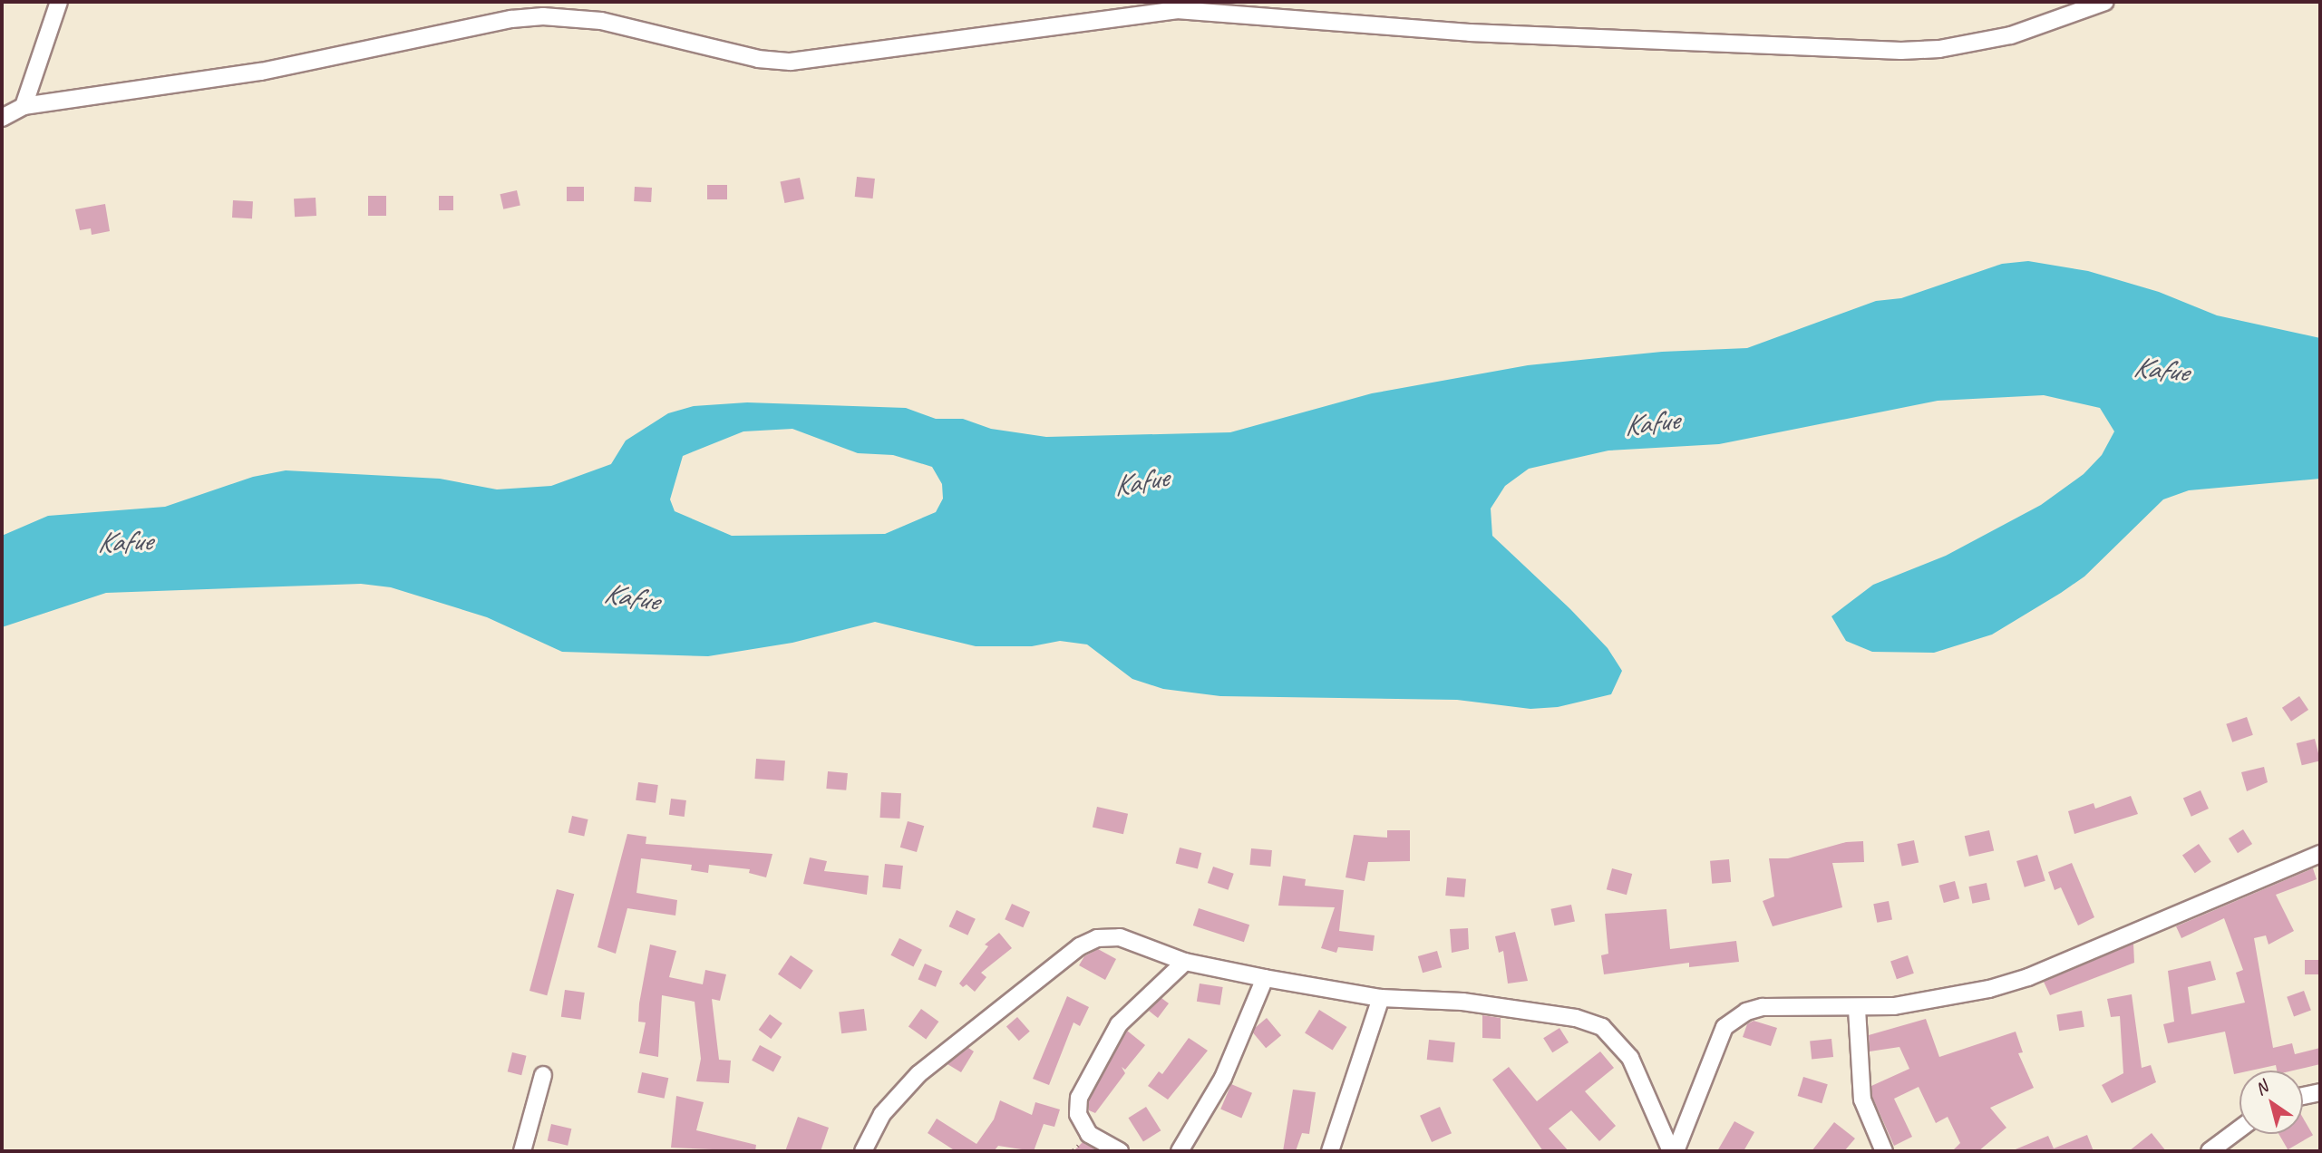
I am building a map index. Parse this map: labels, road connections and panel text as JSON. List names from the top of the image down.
{
  "water": ["Kafue"],
  "north": "top left"
}
